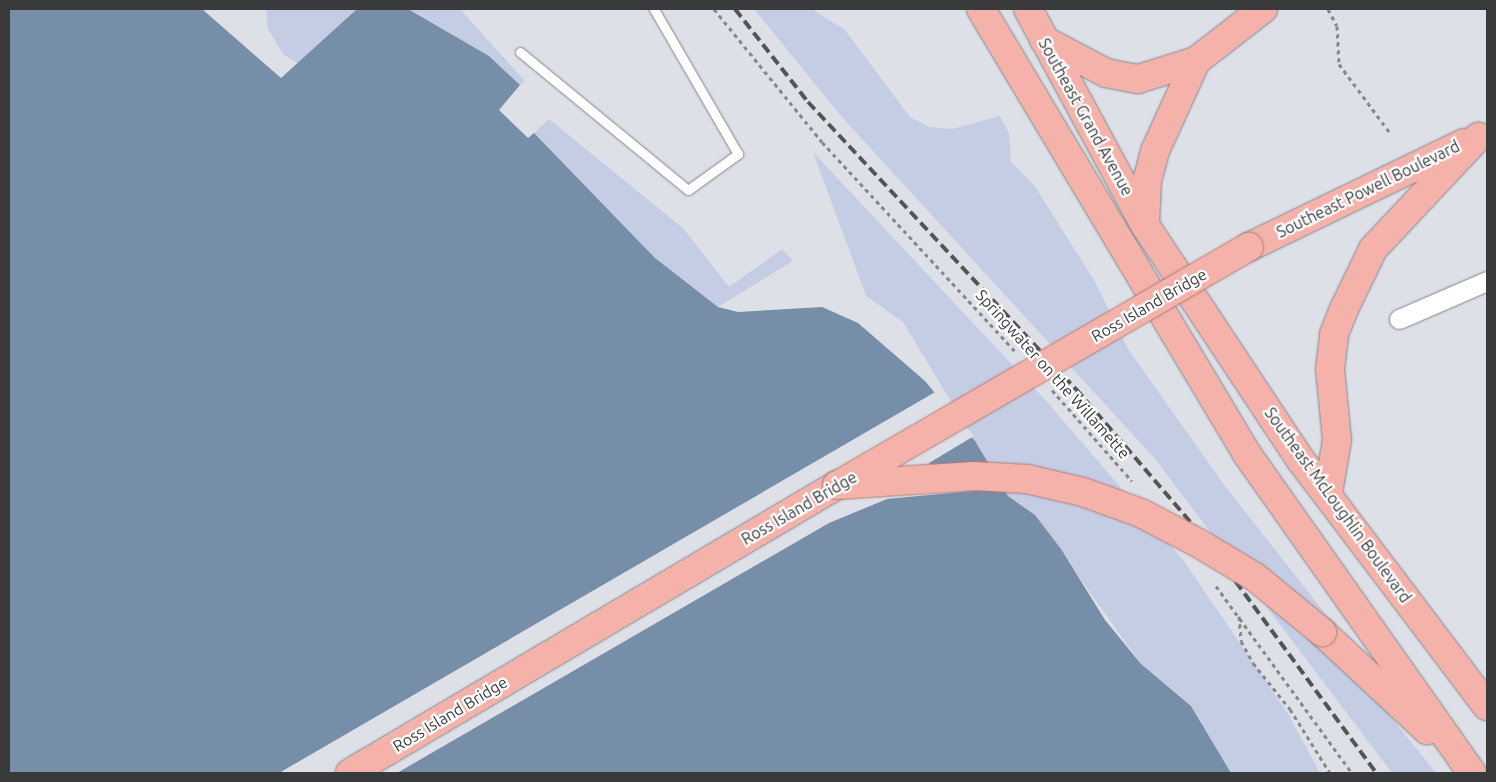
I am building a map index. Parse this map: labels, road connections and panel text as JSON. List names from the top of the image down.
{
  "streets": {
    "highway": [
      "Southeast Grand Avenue",
      "Southeast Powell Boulevard",
      "Ross Island Bridge",
      "Southeast McLoughlin Boulevard"
    ],
    "path": ["Springwater on the Willamette"]
  },
  "crossings": [
    ["Southeast Grand Avenue", "Southeast McLoughlin Boulevard"],
    ["Southeast Powell Boulevard", "Ross Island Bridge"]
  ]
}
